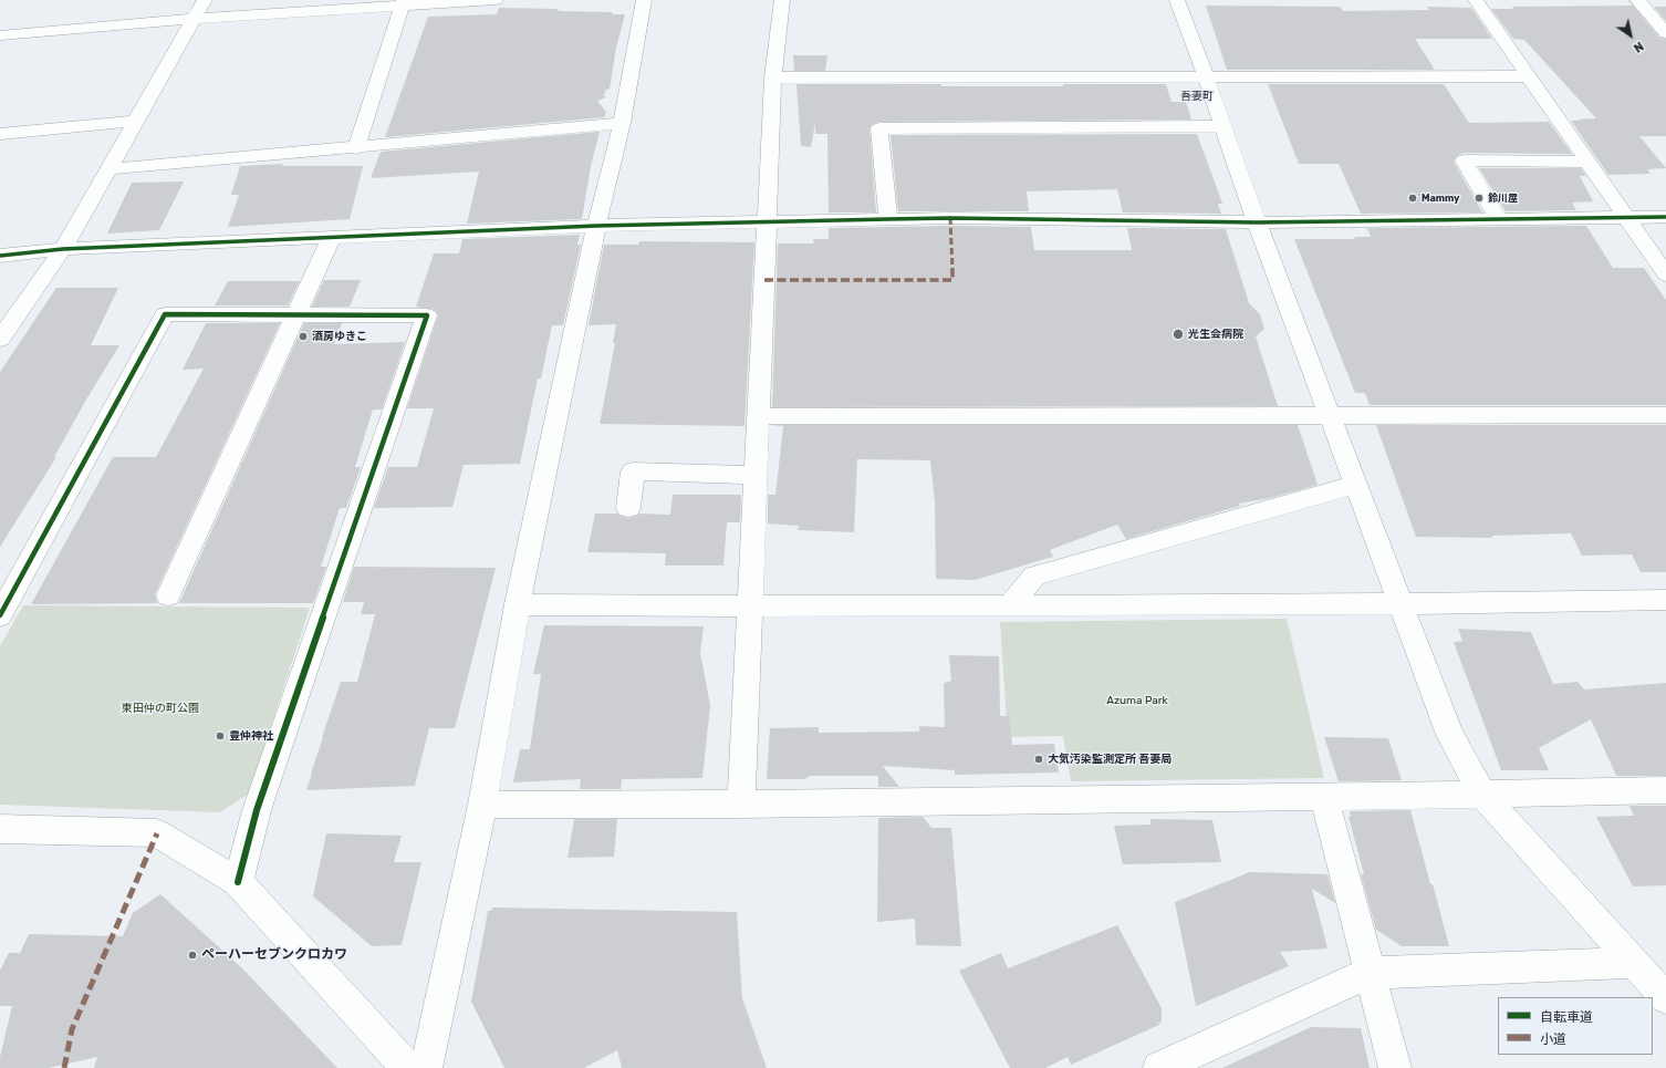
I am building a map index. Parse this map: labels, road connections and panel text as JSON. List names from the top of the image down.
{
  "districts": ["吾妻町"],
  "parks": ["Azuma Park", "東田仲の町公園"],
  "places": [
    "Mammy",
    "鈴川屋",
    "光生会病院",
    "酒房ゆきこ",
    "豊仲神社",
    "大気汚染監測定所 吾妻局",
    "ペーハーセブンクロカワ"
  ],
  "legend": ["自転車道", "小道"],
  "north": "bottom right"
}
